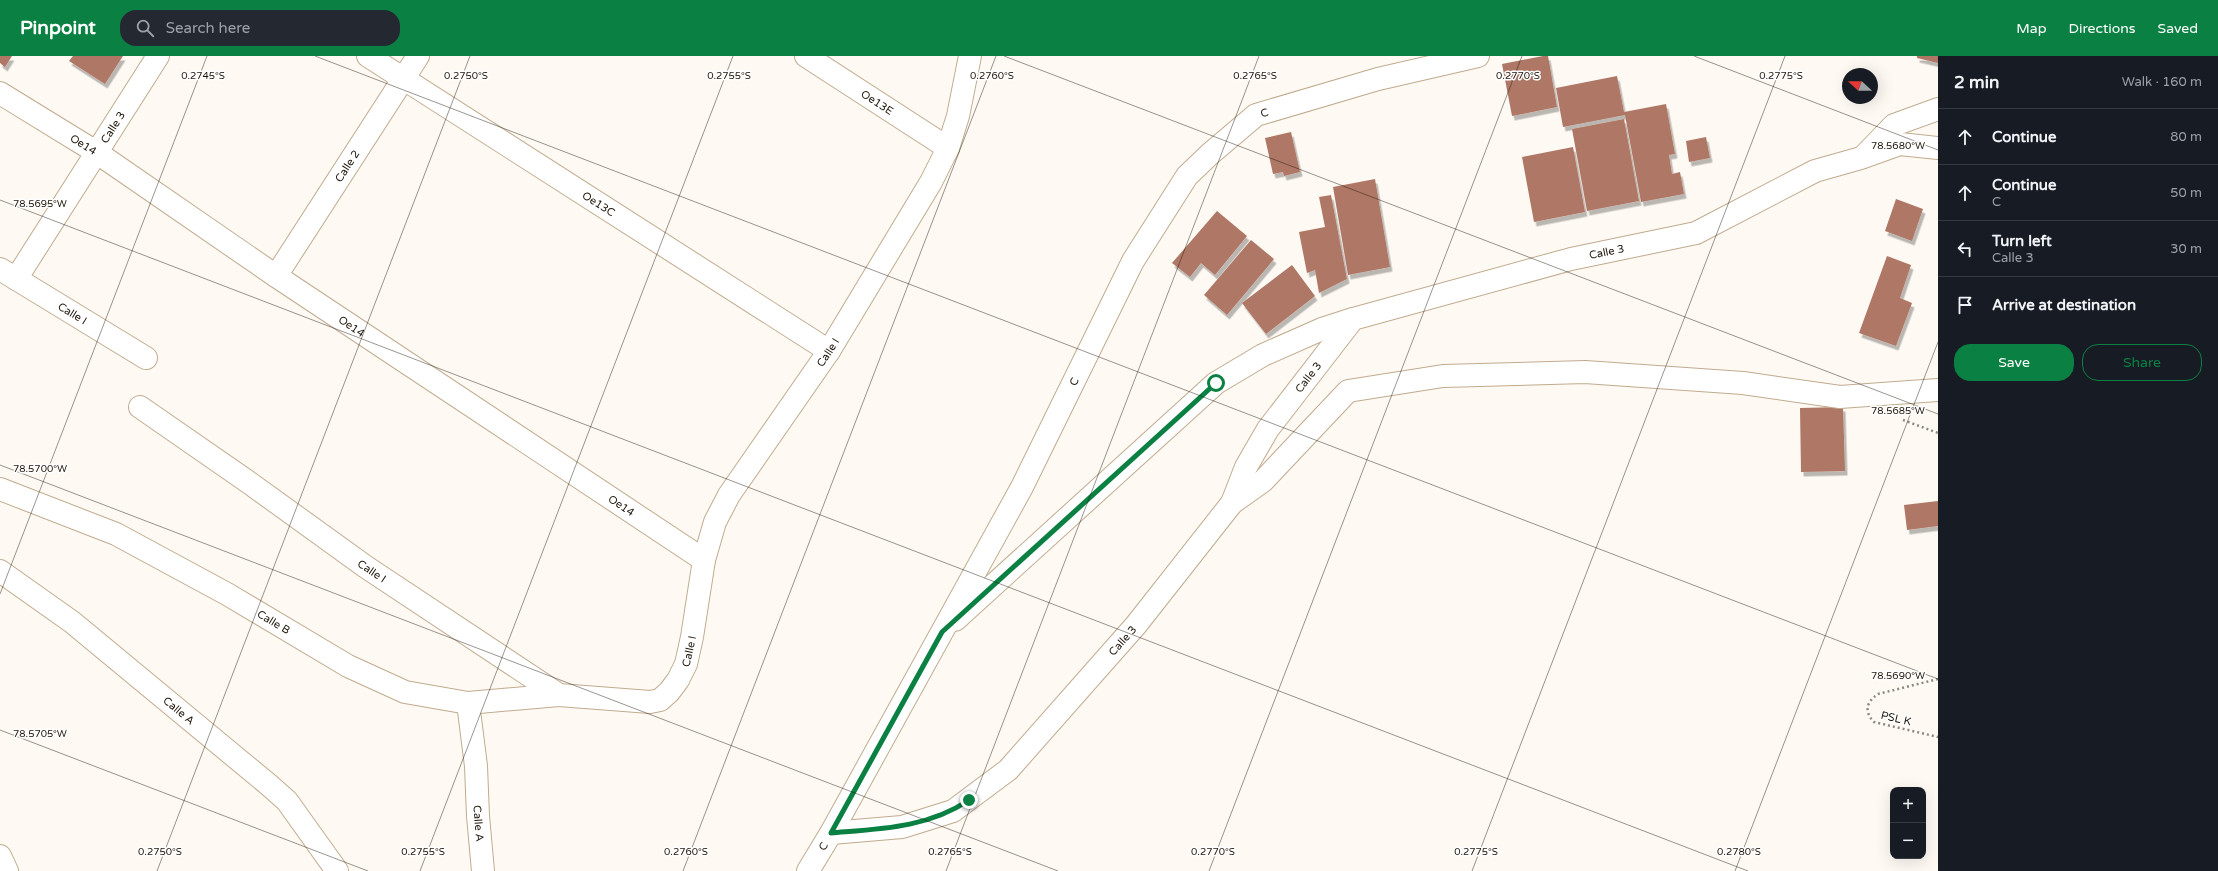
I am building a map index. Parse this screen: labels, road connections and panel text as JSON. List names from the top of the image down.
{
  "streets": {
    "street": [
      "Oe13E",
      "C",
      "Calle 3",
      "Oe14",
      "Calle 2",
      "Oe13C",
      "Calle I",
      "Calle B",
      "Calle A"
    ],
    "path": ["PSL K"]
  },
  "crossings": [
    ["Oe13E", "Calle I"],
    ["C", "Calle 3"],
    ["Calle 3", "Oe14"],
    ["Calle 3", "Calle I"],
    ["Oe14", "Calle 2"],
    ["Oe14", "Calle I"],
    ["Calle 2", "Oe13C"],
    ["Oe13C", "Calle I"],
    ["Calle I", "Calle B"],
    ["Calle B", "Calle A"]
  ],
  "north": "left",
  "page": {
    "header": "Pinpoint",
    "search": "Search here",
    "nav": ["Map", "Directions", "Saved"],
    "heading": ["2 min", "Walk · 160 m"],
    "list": [
      ["Continue", "80 m"],
      ["Continue", "C", "50 m"],
      ["Turn left", "Calle 3", "30 m"],
      "Arrive at destination"
    ],
    "buttons": ["Save", "Share"],
    "map_buttons": ["+", "−"]
  },
  "coordinates": [
    "0.2745°S",
    "0.2750°S",
    "0.2755°S",
    "0.2760°S",
    "0.2765°S",
    "0.2770°S",
    "0.2775°S",
    "78.5680°W",
    "78.5695°W",
    "78.5685°W",
    "78.5700°W",
    "78.5690°W",
    "78.5705°W",
    "0.2780°S"
  ]
}
